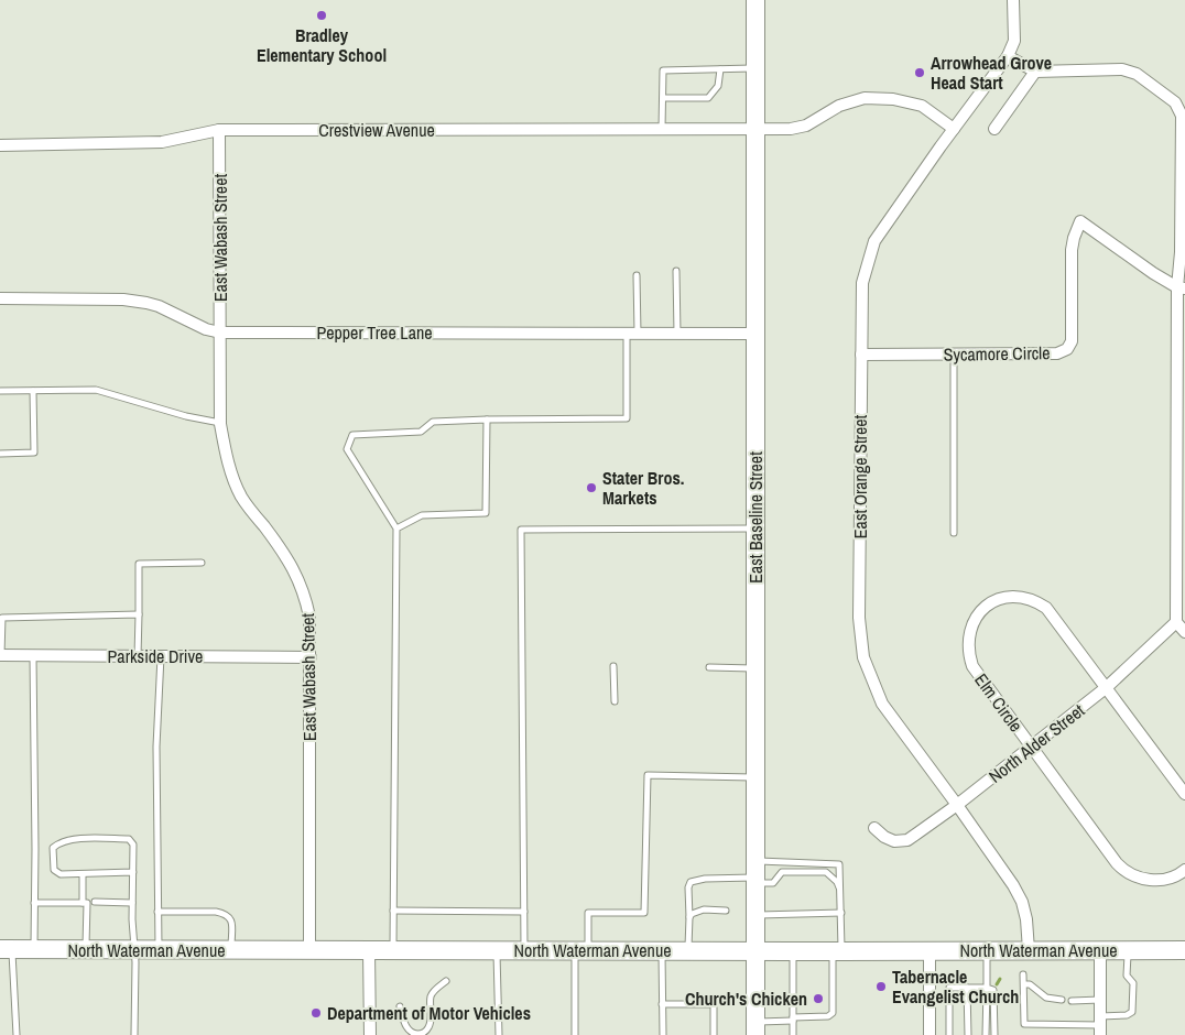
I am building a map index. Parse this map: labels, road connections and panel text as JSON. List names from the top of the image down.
{
  "streets": {
    "main road": ["East Baseline Street", "North Waterman Avenue"],
    "street": [
      "Crestview Avenue",
      "East Wabash Street",
      "Pepper Tree Lane",
      "Sycamore Circle",
      "East Orange Street",
      "Parkside Drive",
      "Elm Circle",
      "North Alder Street"
    ]
  },
  "crossings": [
    ["Crestview Avenue", "East Wabash Street"],
    ["Crestview Avenue", "East Orange Street"],
    ["Crestview Avenue", "East Baseline Street"],
    ["East Wabash Street", "Pepper Tree Lane"],
    ["East Wabash Street", "Parkside Drive"],
    ["East Wabash Street", "North Waterman Avenue"],
    ["Pepper Tree Lane", "East Baseline Street"],
    ["Sycamore Circle", "East Orange Street"],
    ["East Orange Street", "North Alder Street"],
    ["East Orange Street", "North Waterman Avenue"],
    ["East Baseline Street", "North Waterman Avenue"],
    ["Elm Circle", "North Alder Street"]
  ],
  "places": [
    "Bradley Elementary School",
    "Arrowhead Grove Head Start",
    "Stater Bros. Markets",
    "Tabernacle Evangelist Church",
    "Church's Chicken",
    "Department of Motor Vehicles"
  ]
}
